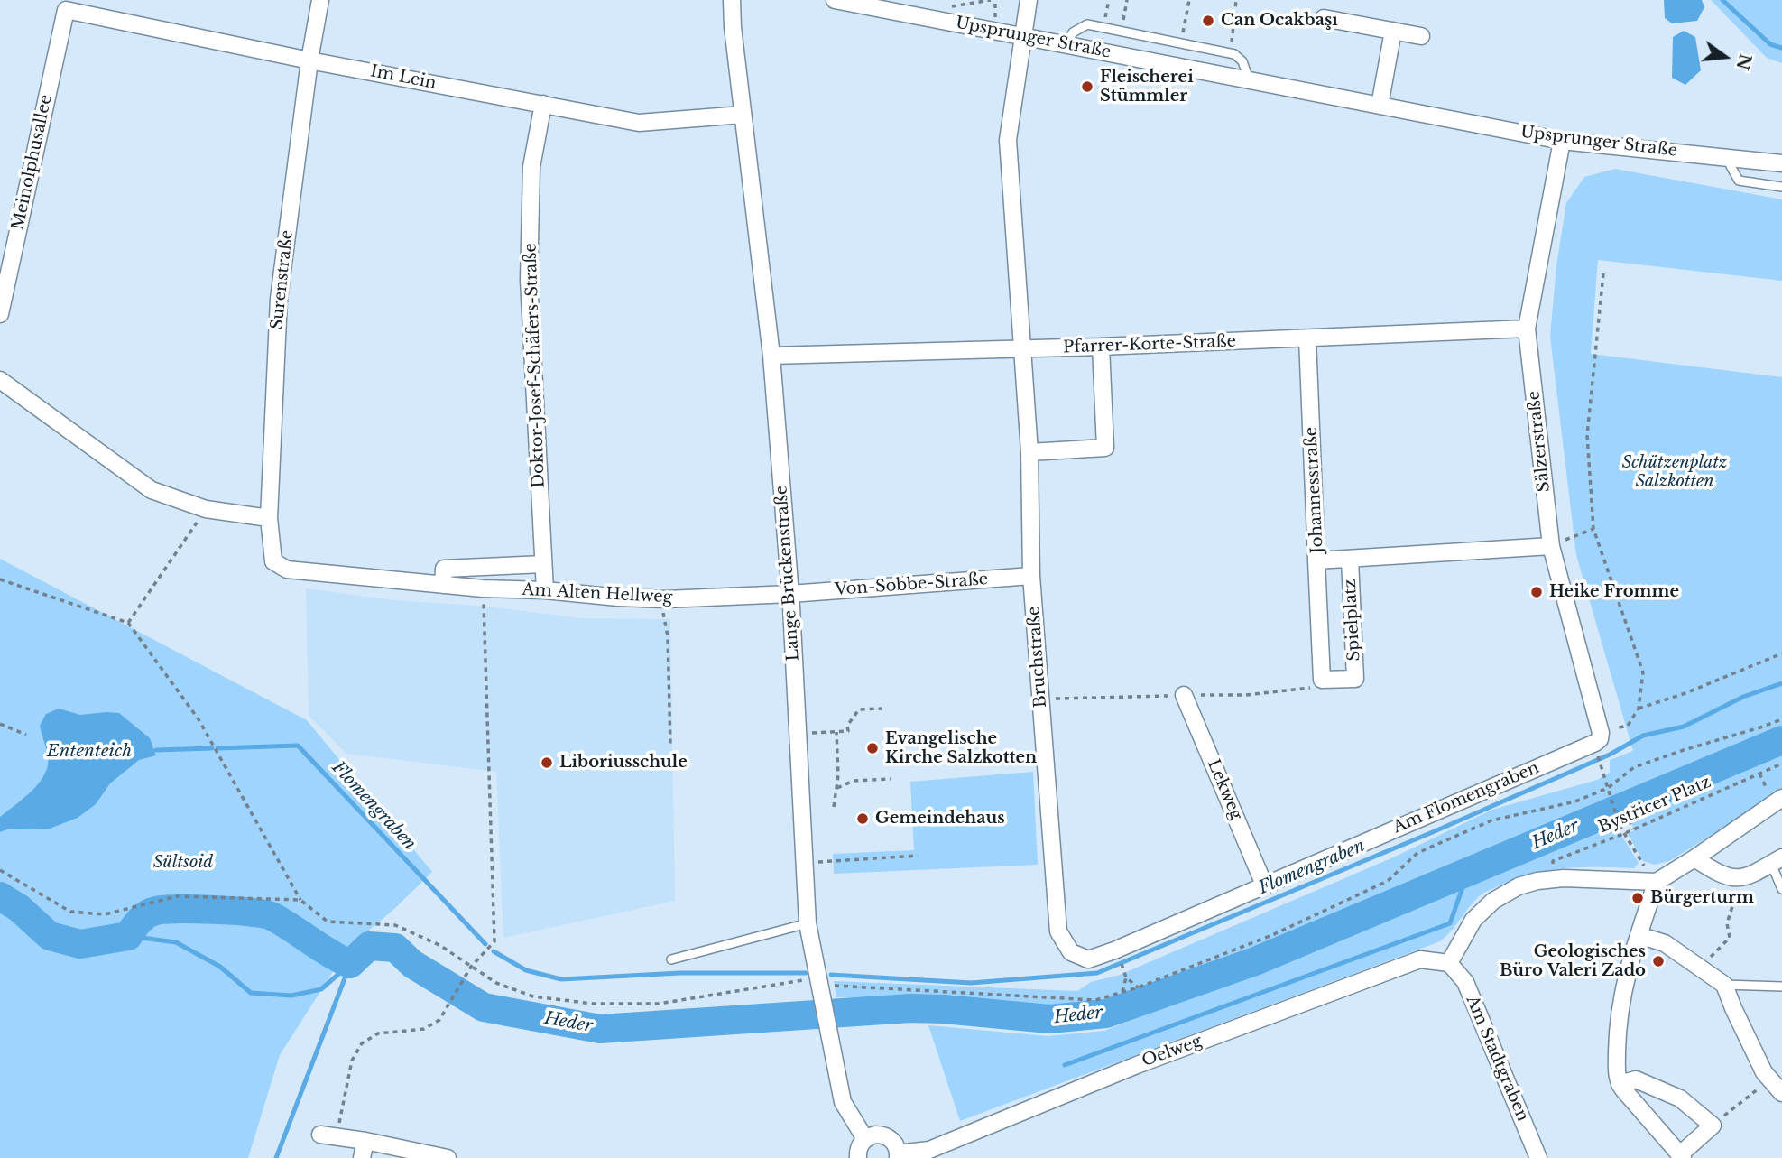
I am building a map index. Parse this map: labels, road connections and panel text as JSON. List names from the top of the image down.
{
  "streets": {
    "street": [
      "Upsprunger Straße",
      "Im Lein",
      "Meinolphusallee",
      "Surenstraße",
      "Pfarrer-Korte-Straße",
      "Doktor-Josef-Schäfers-Straße",
      "Sälzerstraße",
      "Johannesstraße",
      "Lange Brückenstraße",
      "Von-Sobbe-Straße",
      "Am Alten Hellweg",
      "Spielplatz",
      "Bruchstraße",
      "Lekweg",
      "Am Flomengraben",
      "Oelweg",
      "Am Stadtgraben"
    ],
    "path": ["Bystřicer Platz"]
  },
  "crossings": [
    ["Upsprunger Straße", "Sälzerstraße"],
    ["Upsprunger Straße", "Bruchstraße"],
    ["Im Lein", "Meinolphusallee"],
    ["Im Lein", "Surenstraße"],
    ["Im Lein", "Doktor-Josef-Schäfers-Straße"],
    ["Im Lein", "Lange Brückenstraße"],
    ["Surenstraße", "Am Alten Hellweg"],
    ["Pfarrer-Korte-Straße", "Sälzerstraße"],
    ["Pfarrer-Korte-Straße", "Johannesstraße"],
    ["Pfarrer-Korte-Straße", "Lange Brückenstraße"],
    ["Pfarrer-Korte-Straße", "Bruchstraße"],
    ["Doktor-Josef-Schäfers-Straße", "Am Alten Hellweg"],
    ["Sälzerstraße", "Johannesstraße"],
    ["Sälzerstraße", "Am Flomengraben"],
    ["Johannesstraße", "Spielplatz"],
    ["Lange Brückenstraße", "Von-Sobbe-Straße"],
    ["Lange Brückenstraße", "Am Alten Hellweg"],
    ["Von-Sobbe-Straße", "Am Alten Hellweg"],
    ["Von-Sobbe-Straße", "Bruchstraße"],
    ["Bruchstraße", "Am Flomengraben"],
    ["Lekweg", "Am Flomengraben"],
    ["Oelweg", "Am Stadtgraben"]
  ],
  "water": ["Ententeich", "Flomengraben", "Heder"],
  "parks": ["Schützenplatz Salzkotten", "Sültsoid"],
  "places": [
    "Can Ocakbaşı",
    "Fleischerei Stümmler",
    "Heike Fromme",
    "Evangelische Kirche Salzkotten",
    "Liboriusschule",
    "Gemeindehaus",
    "Bürgerturm",
    "Geologisches Büro Valeri Zado"
  ],
  "north": "right"
}
